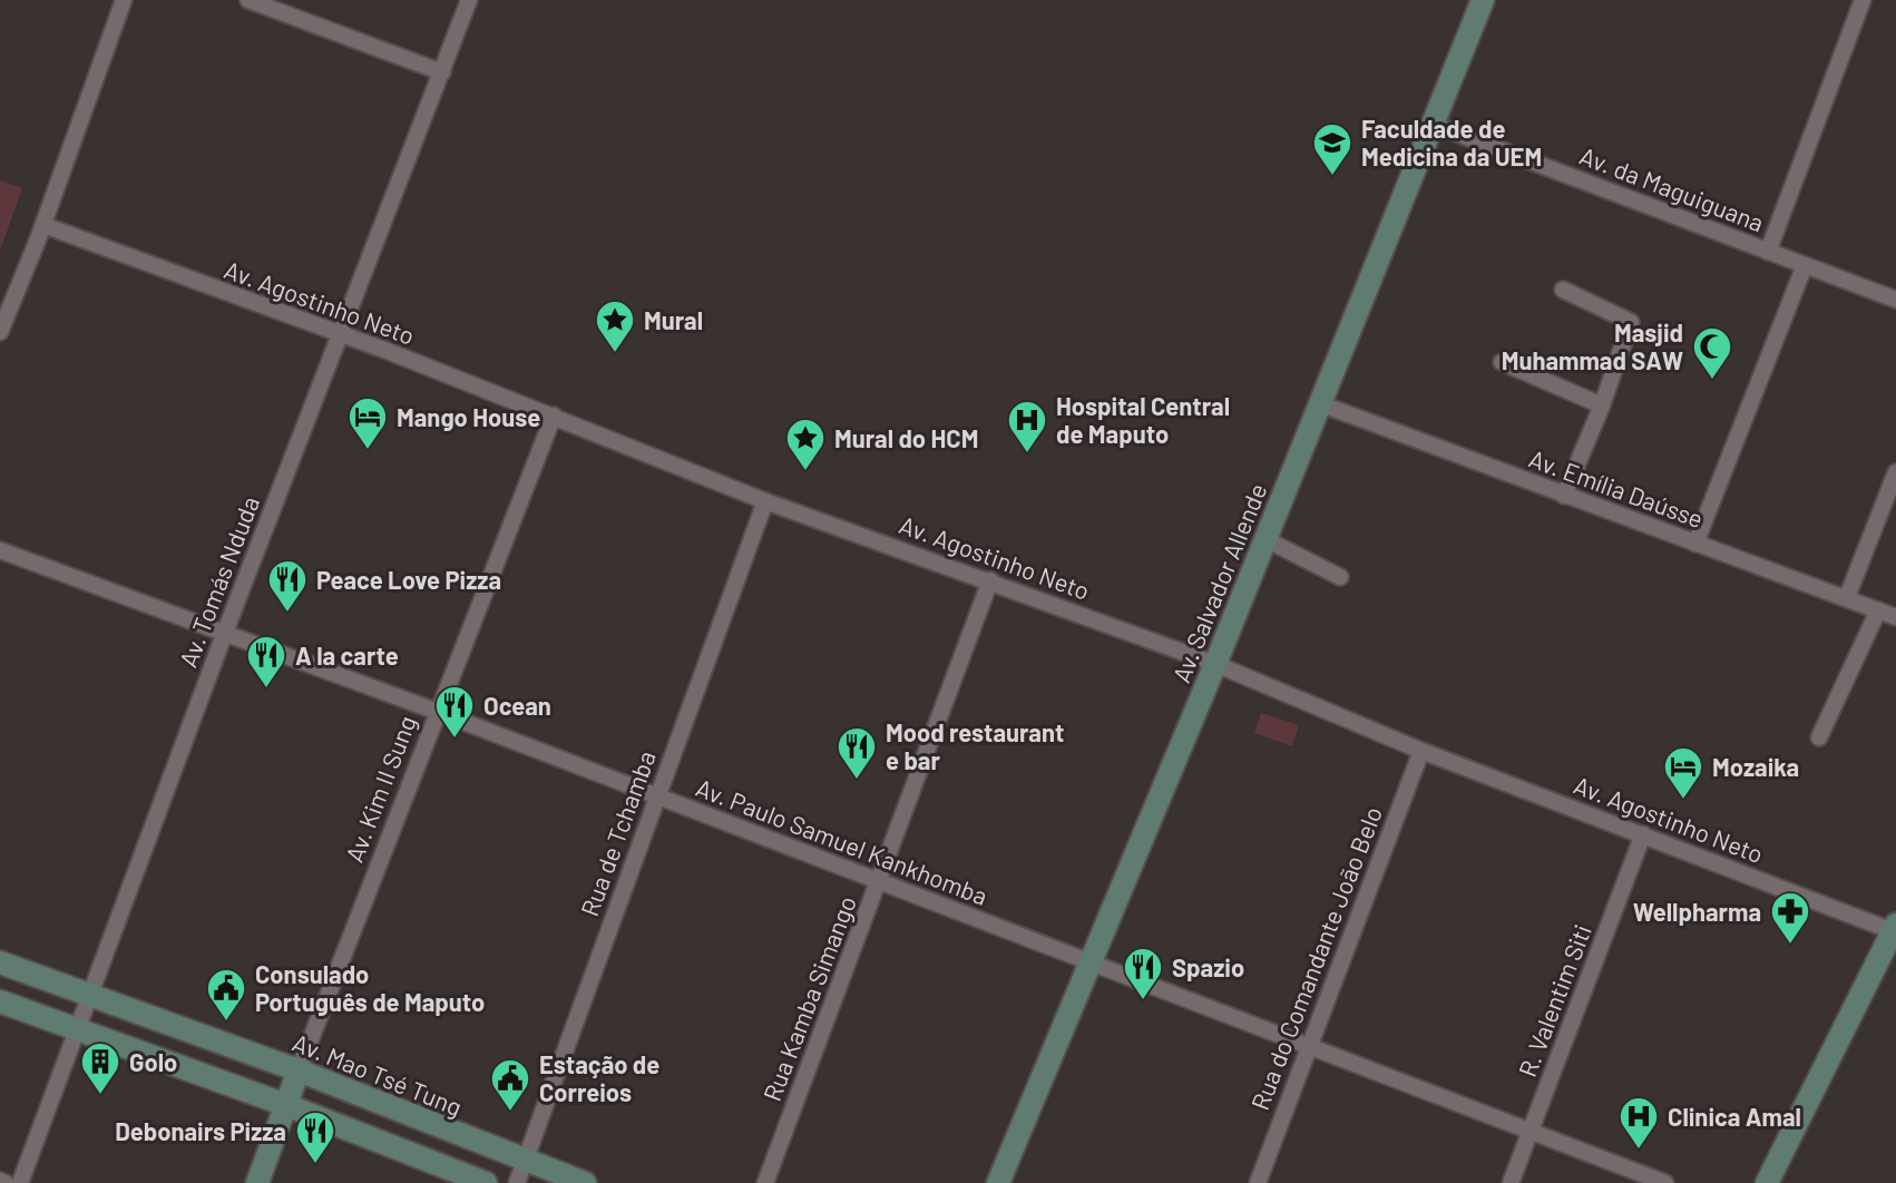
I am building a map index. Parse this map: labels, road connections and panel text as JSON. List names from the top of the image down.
{
  "streets": {
    "street": [
      "Av. da Maguiguana",
      "Av. Agostinho Neto",
      "Av. Emília Daússe",
      "Av. Tomás Nduda",
      "Av. Salvador Allende",
      "Av. Kim II Sung",
      "Rua de Tchamba",
      "Av. Paulo Samuel Kankhomba",
      "Rua do Comandante João Belo",
      "Rua Kamba Simango",
      "R. Valentim Siti",
      "Av. Mao Tsé Tung"
    ]
  },
  "crossings": [
    ["Av. da Maguiguana", "Av. Salvador Allende"],
    ["Av. Agostinho Neto", "Av. Tomás Nduda"],
    ["Av. Agostinho Neto", "Av. Salvador Allende"],
    ["Av. Agostinho Neto", "Av. Kim II Sung"],
    ["Av. Agostinho Neto", "Rua de Tchamba"],
    ["Av. Agostinho Neto", "Rua do Comandante João Belo"],
    ["Av. Agostinho Neto", "Rua Kamba Simango"],
    ["Av. Agostinho Neto", "R. Valentim Siti"],
    ["Av. Emília Daússe", "Av. Salvador Allende"],
    ["Av. Tomás Nduda", "Av. Paulo Samuel Kankhomba"],
    ["Av. Tomás Nduda", "Av. Mao Tsé Tung"],
    ["Av. Salvador Allende", "Av. Paulo Samuel Kankhomba"],
    ["Av. Kim II Sung", "Av. Paulo Samuel Kankhomba"],
    ["Av. Kim II Sung", "Av. Mao Tsé Tung"],
    ["Rua de Tchamba", "Av. Paulo Samuel Kankhomba"],
    ["Rua de Tchamba", "Av. Mao Tsé Tung"],
    ["Av. Paulo Samuel Kankhomba", "Rua do Comandante João Belo"],
    ["Av. Paulo Samuel Kankhomba", "Rua Kamba Simango"],
    ["Av. Paulo Samuel Kankhomba", "R. Valentim Siti"]
  ],
  "places": {
    "school or university": ["Faculdade de Medicina da UEM"],
    "place": ["Mural", "Mural do HCM"],
    "mosque": ["Masjid Muhammad SAW"],
    "hotel": ["Mango House", "Mozaika"],
    "hospital": ["Hospital Central de Maputo", "Clinica Amal"],
    "restaurant": [
      "Peace Love Pizza",
      "A la carte",
      "Ocean",
      "Mood restaurant e bar",
      "Spazio",
      "Debonairs Pizza"
    ],
    "pharmacy": ["Wellpharma"],
    "public building": ["Consulado Português de Maputo", "Estação de Correios"],
    "building": ["Golo"]
  }
}
